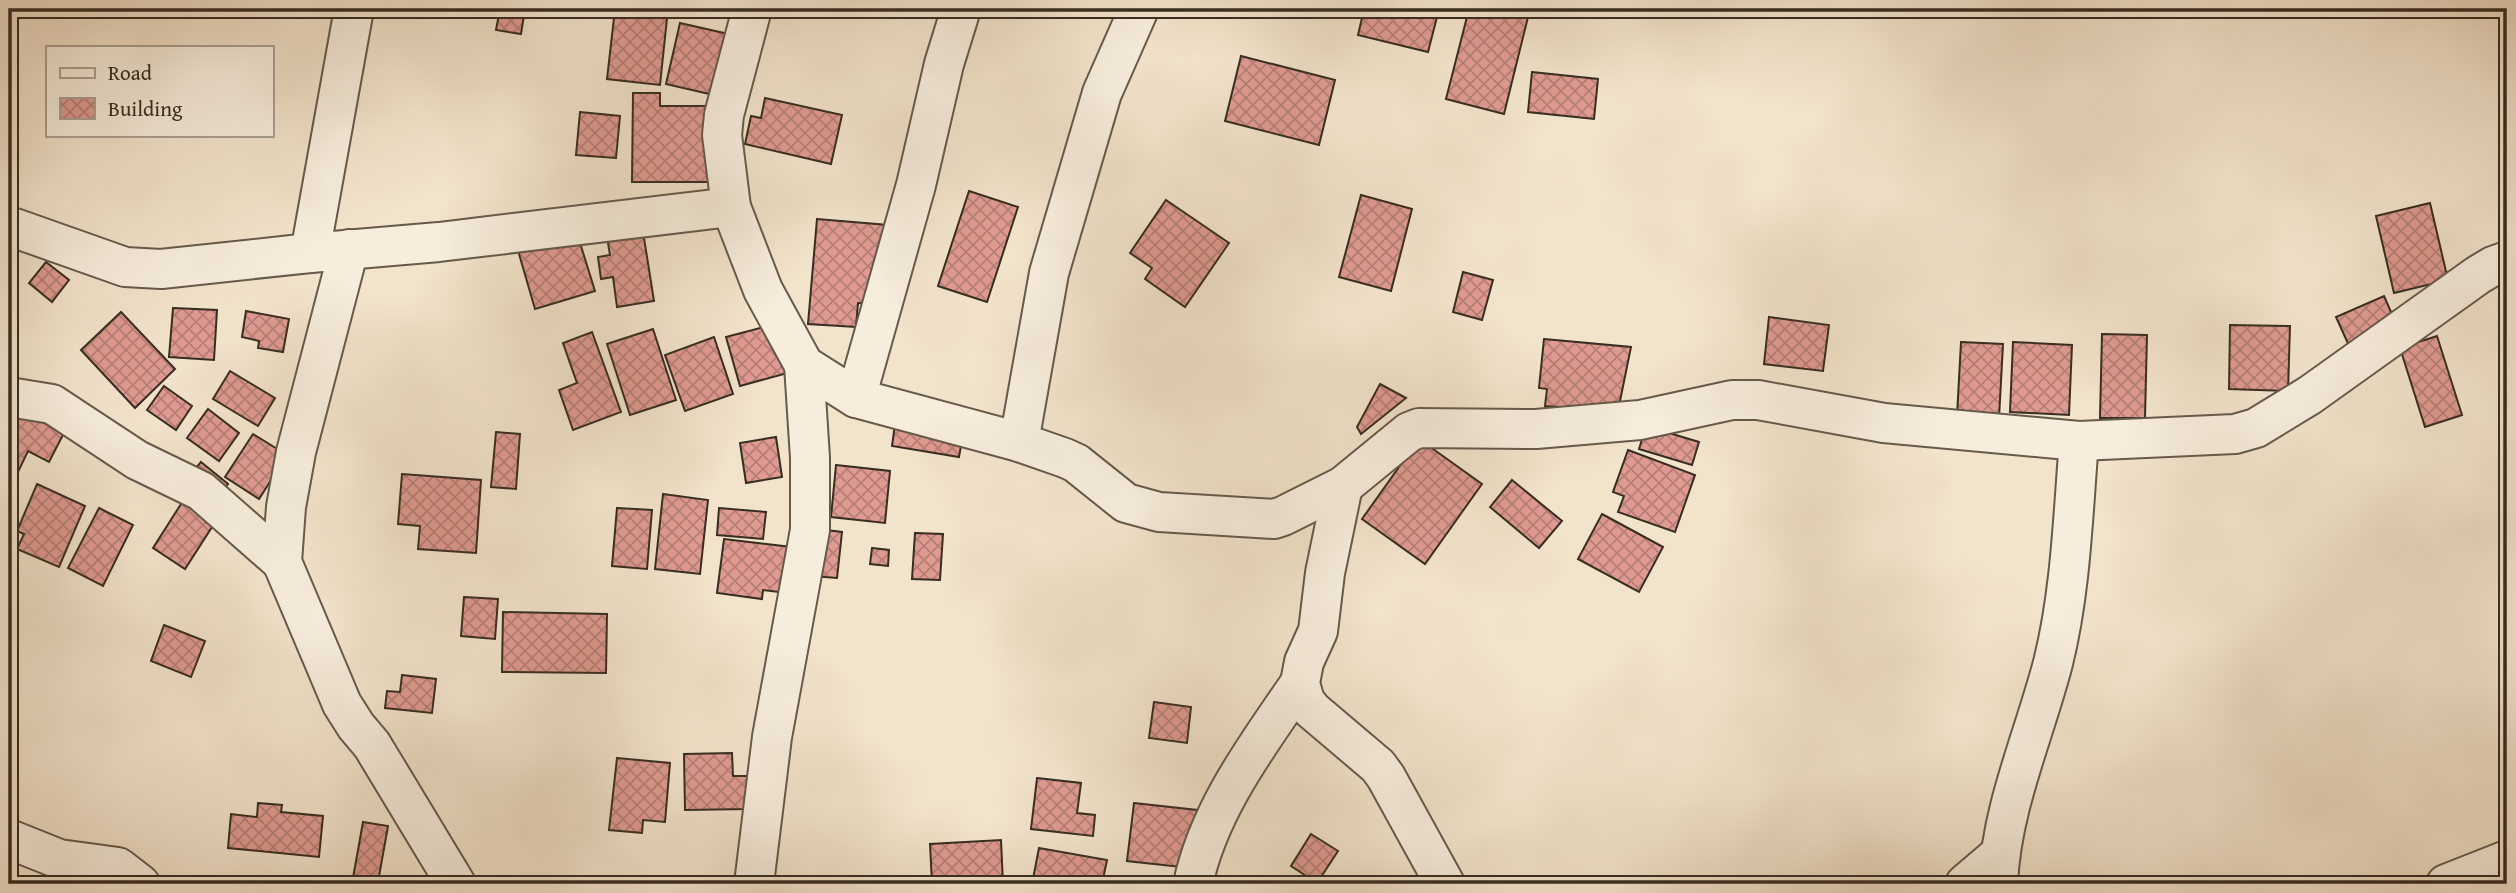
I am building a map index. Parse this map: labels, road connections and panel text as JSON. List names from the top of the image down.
{
  "legend": ["Road", "Building"]
}
